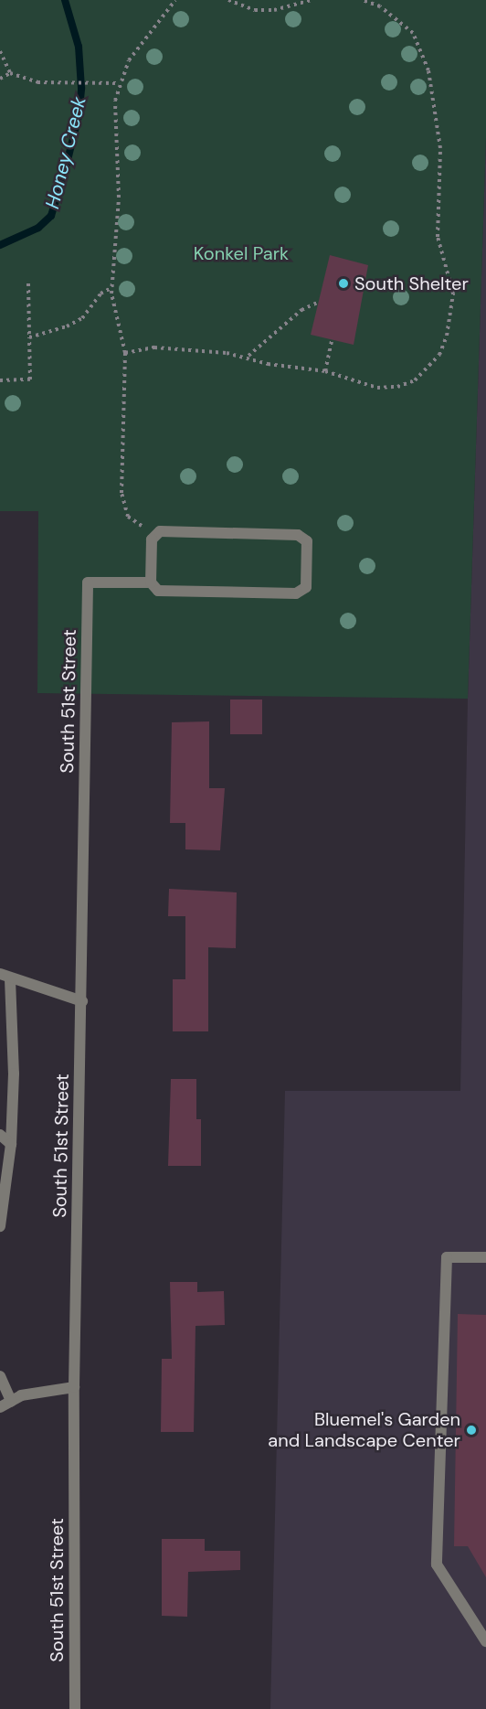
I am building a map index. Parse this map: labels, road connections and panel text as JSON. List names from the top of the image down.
{
  "streets": {
    "street": ["South 51st Street"]
  },
  "water": ["Honey Creek"],
  "parks": ["Konkel Park"],
  "places": ["South Shelter", "Bluemel's Garden and Landscape Center"]
}
